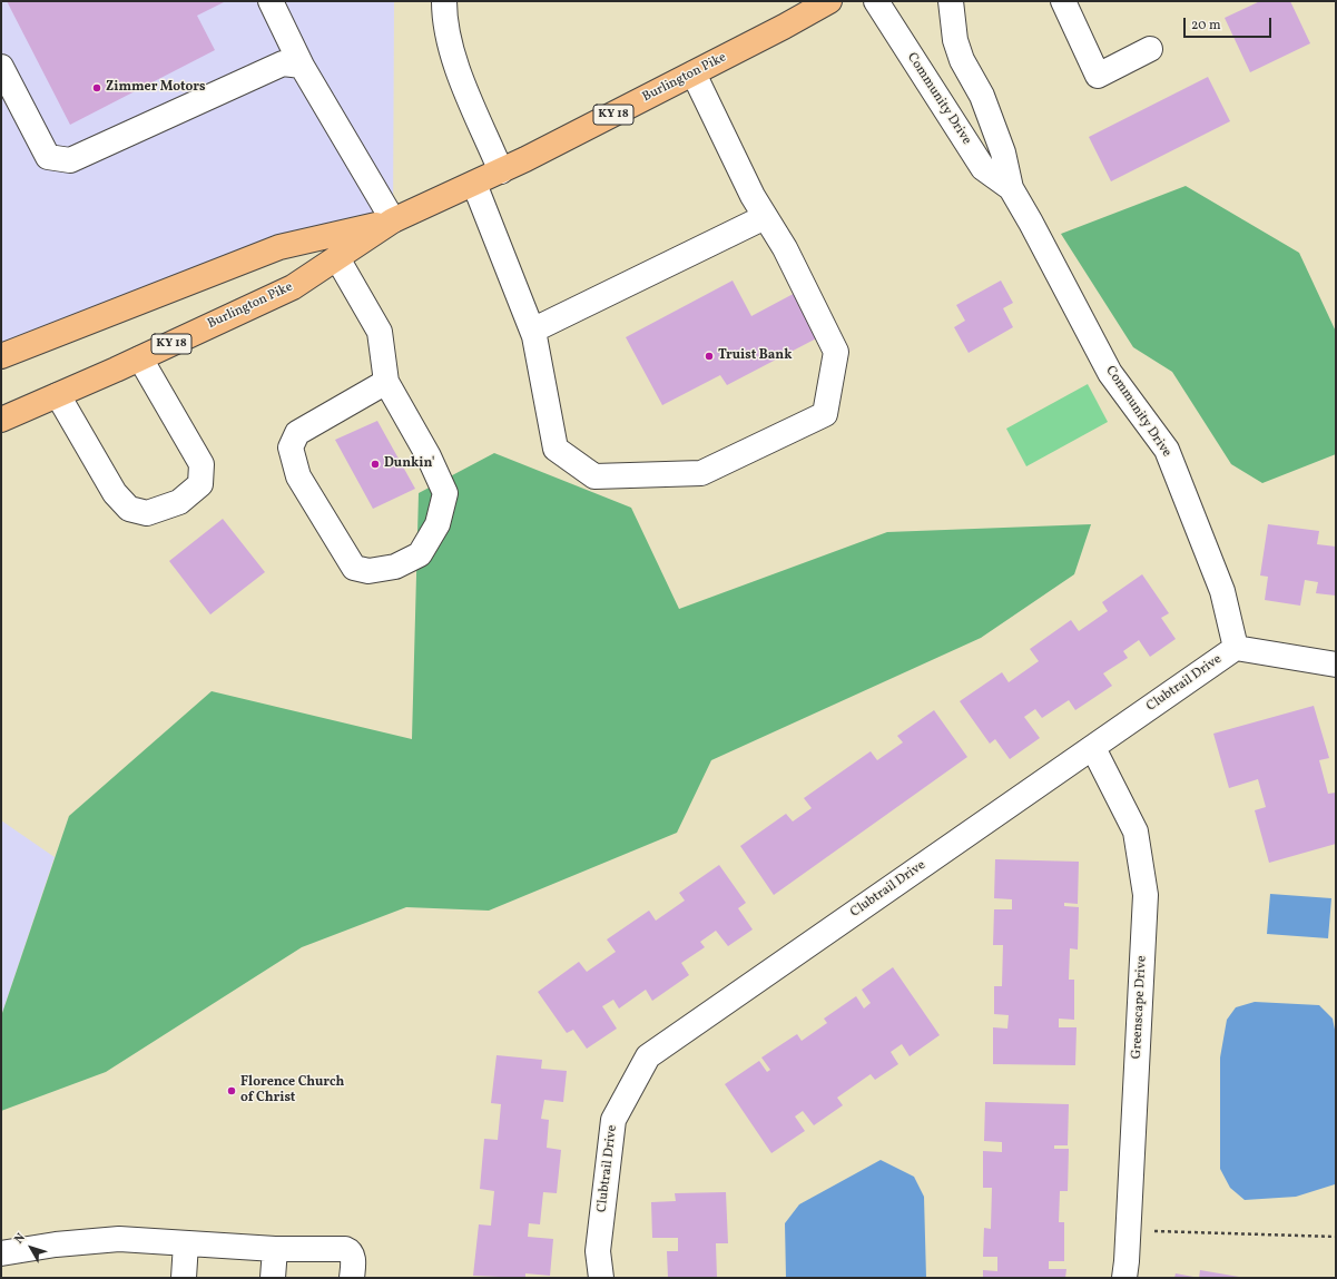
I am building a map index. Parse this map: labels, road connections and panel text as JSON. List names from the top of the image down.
{
  "streets": {
    "main road": ["Burlington Pike", "KY 18"],
    "street": ["Community Drive", "Clubtrail Drive", "Greenscape Drive"]
  },
  "crossings": [
    ["Community Drive", "Clubtrail Drive"],
    ["Clubtrail Drive", "Greenscape Drive"]
  ],
  "places": [
    "Zimmer Motors",
    "Truist Bank",
    "Dunkin'",
    "Florence Church of Christ"
  ],
  "scale_bar": "20 m",
  "north": "top left"
}
